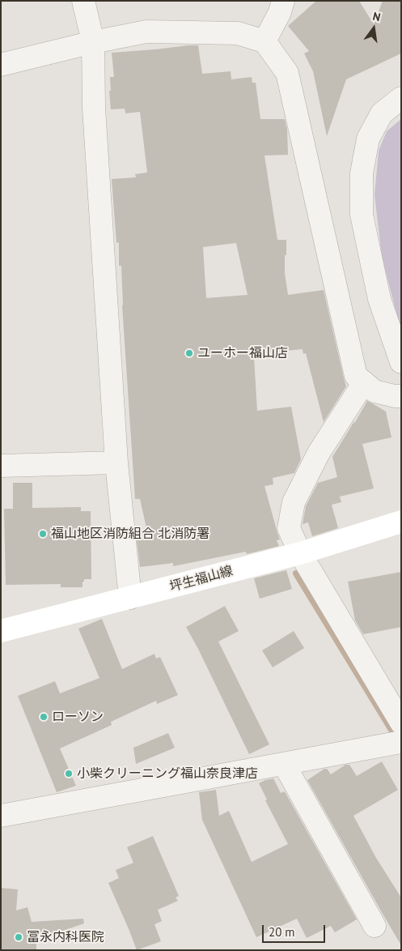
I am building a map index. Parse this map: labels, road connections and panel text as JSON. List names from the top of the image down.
{
  "streets": {
    "main road": ["坪生福山線"]
  },
  "places": [
    "ユーホー福山店",
    "福山地区消防組合 北消防署",
    "ローソン",
    "小柴クリーニング福山奈良津店",
    "冨永内科医院"
  ],
  "scale_bar": "20 m",
  "north": "top"
}
